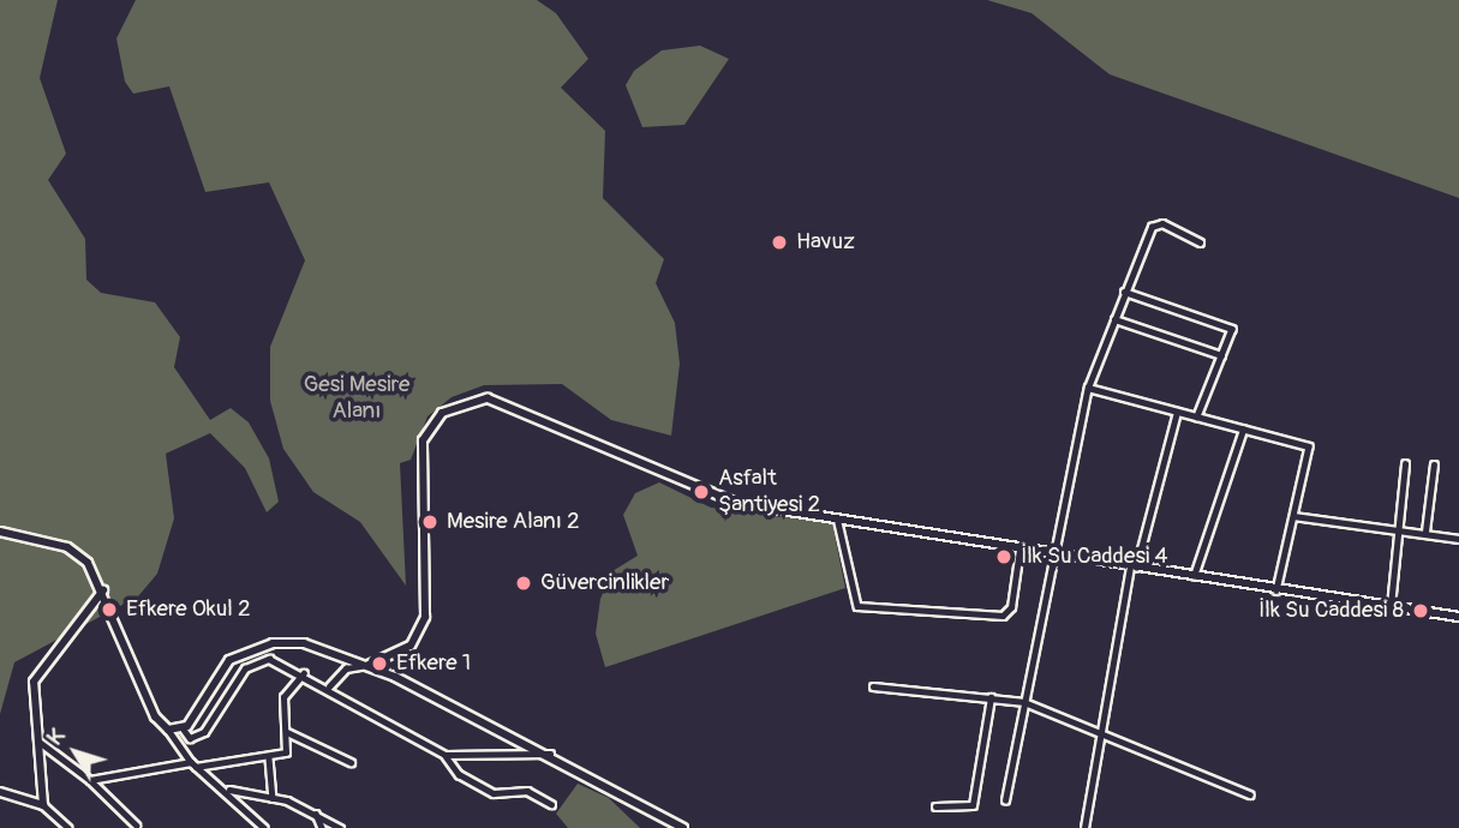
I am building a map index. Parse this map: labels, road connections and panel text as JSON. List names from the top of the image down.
{
  "parks": ["Gesi Mesire Alanı"],
  "places": [
    "Havuz",
    "Asfalt Şantiyesi 2",
    "Mesire Alanı 2",
    "İlk Su Caddesi 4",
    "Güvercinlikler",
    "Efkere Okul 2",
    "İlk Su Caddesi 8",
    "Efkere 1"
  ],
  "north": "top left"
}
